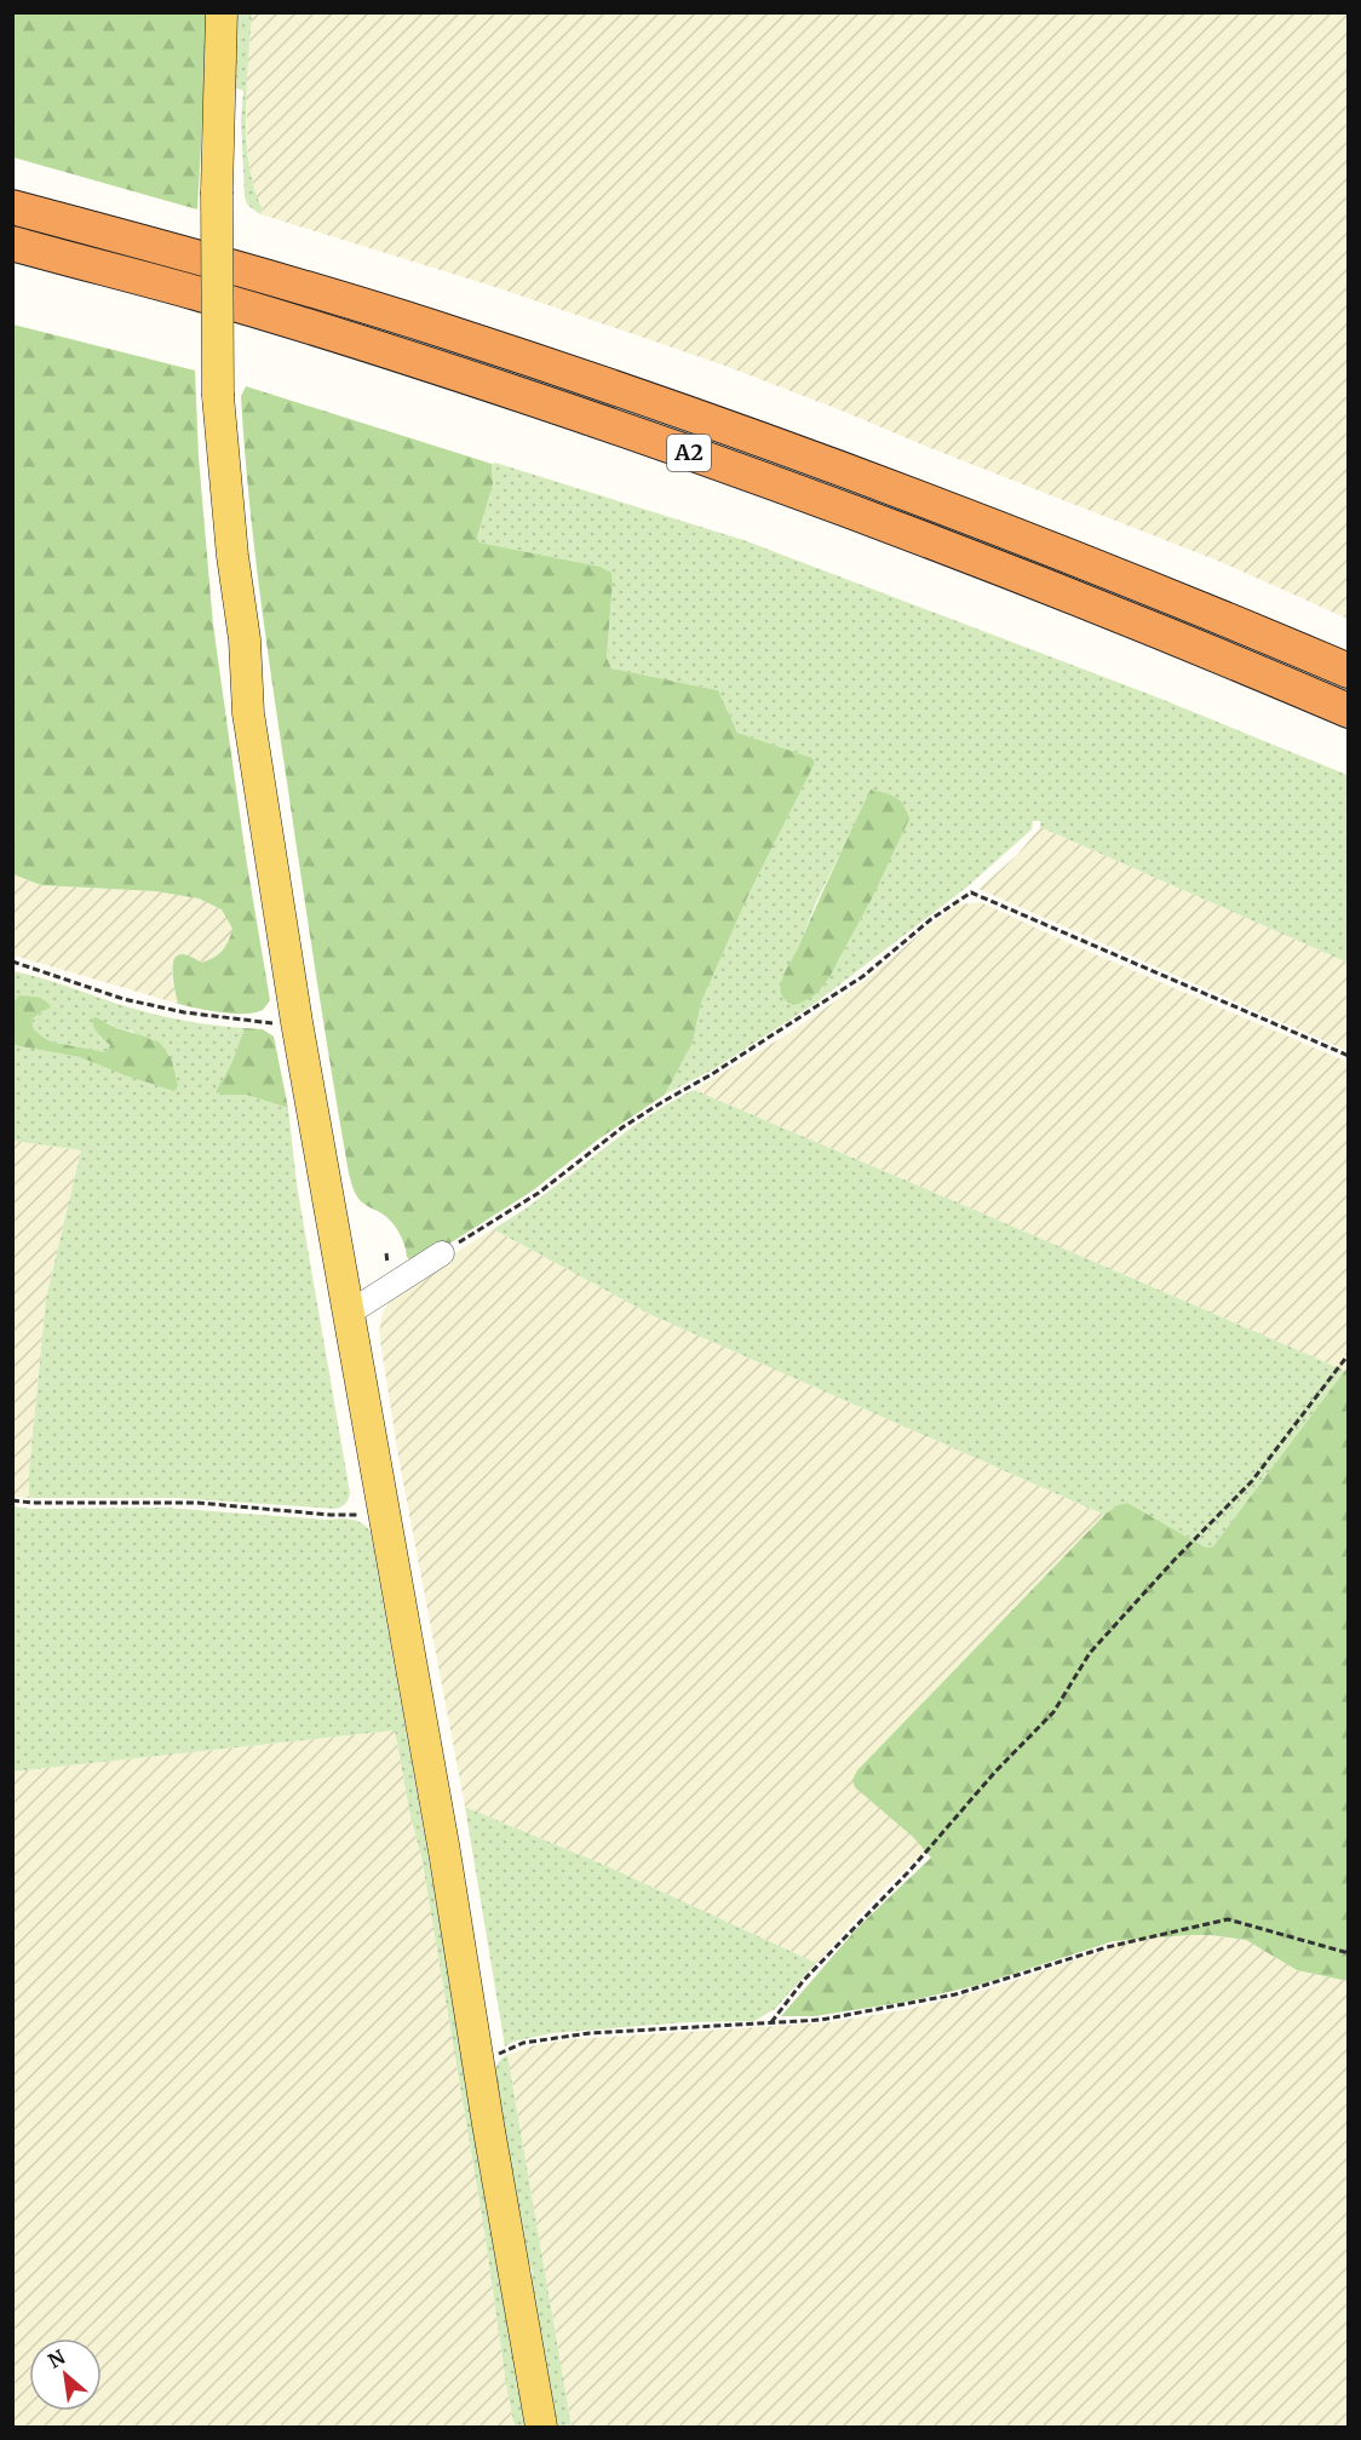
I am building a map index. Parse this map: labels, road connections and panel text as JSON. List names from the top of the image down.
{
  "streets": {
    "highway": ["A2"]
  },
  "north": "top left"
}
